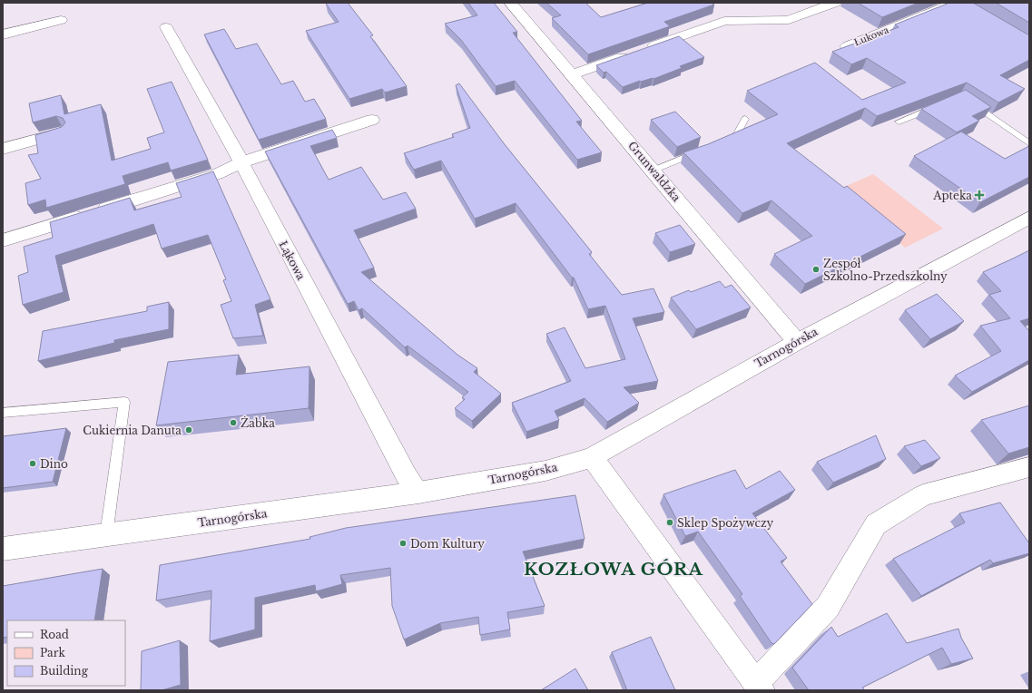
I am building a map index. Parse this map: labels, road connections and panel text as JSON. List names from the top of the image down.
{
  "streets": {
    "street": [
      "Łukowa",
      "Grunwaldzka",
      "Łąkowa",
      "Tarnogórska"
    ]
  },
  "crossings": [
    ["Grunwaldzka", "Tarnogórska"],
    ["Łąkowa", "Tarnogórska"]
  ],
  "districts": ["KOZŁOWA GÓRA"],
  "places": {
    "health": ["Apteka"],
    "other": [
      "Zespół Szkolno-Przedszkolny",
      "Żabka",
      "Cukiernia Danuta",
      "Dino",
      "Sklep Spożywczy",
      "Dom Kultury"
    ]
  },
  "legend": ["Road", "Park", "Building"]
}
